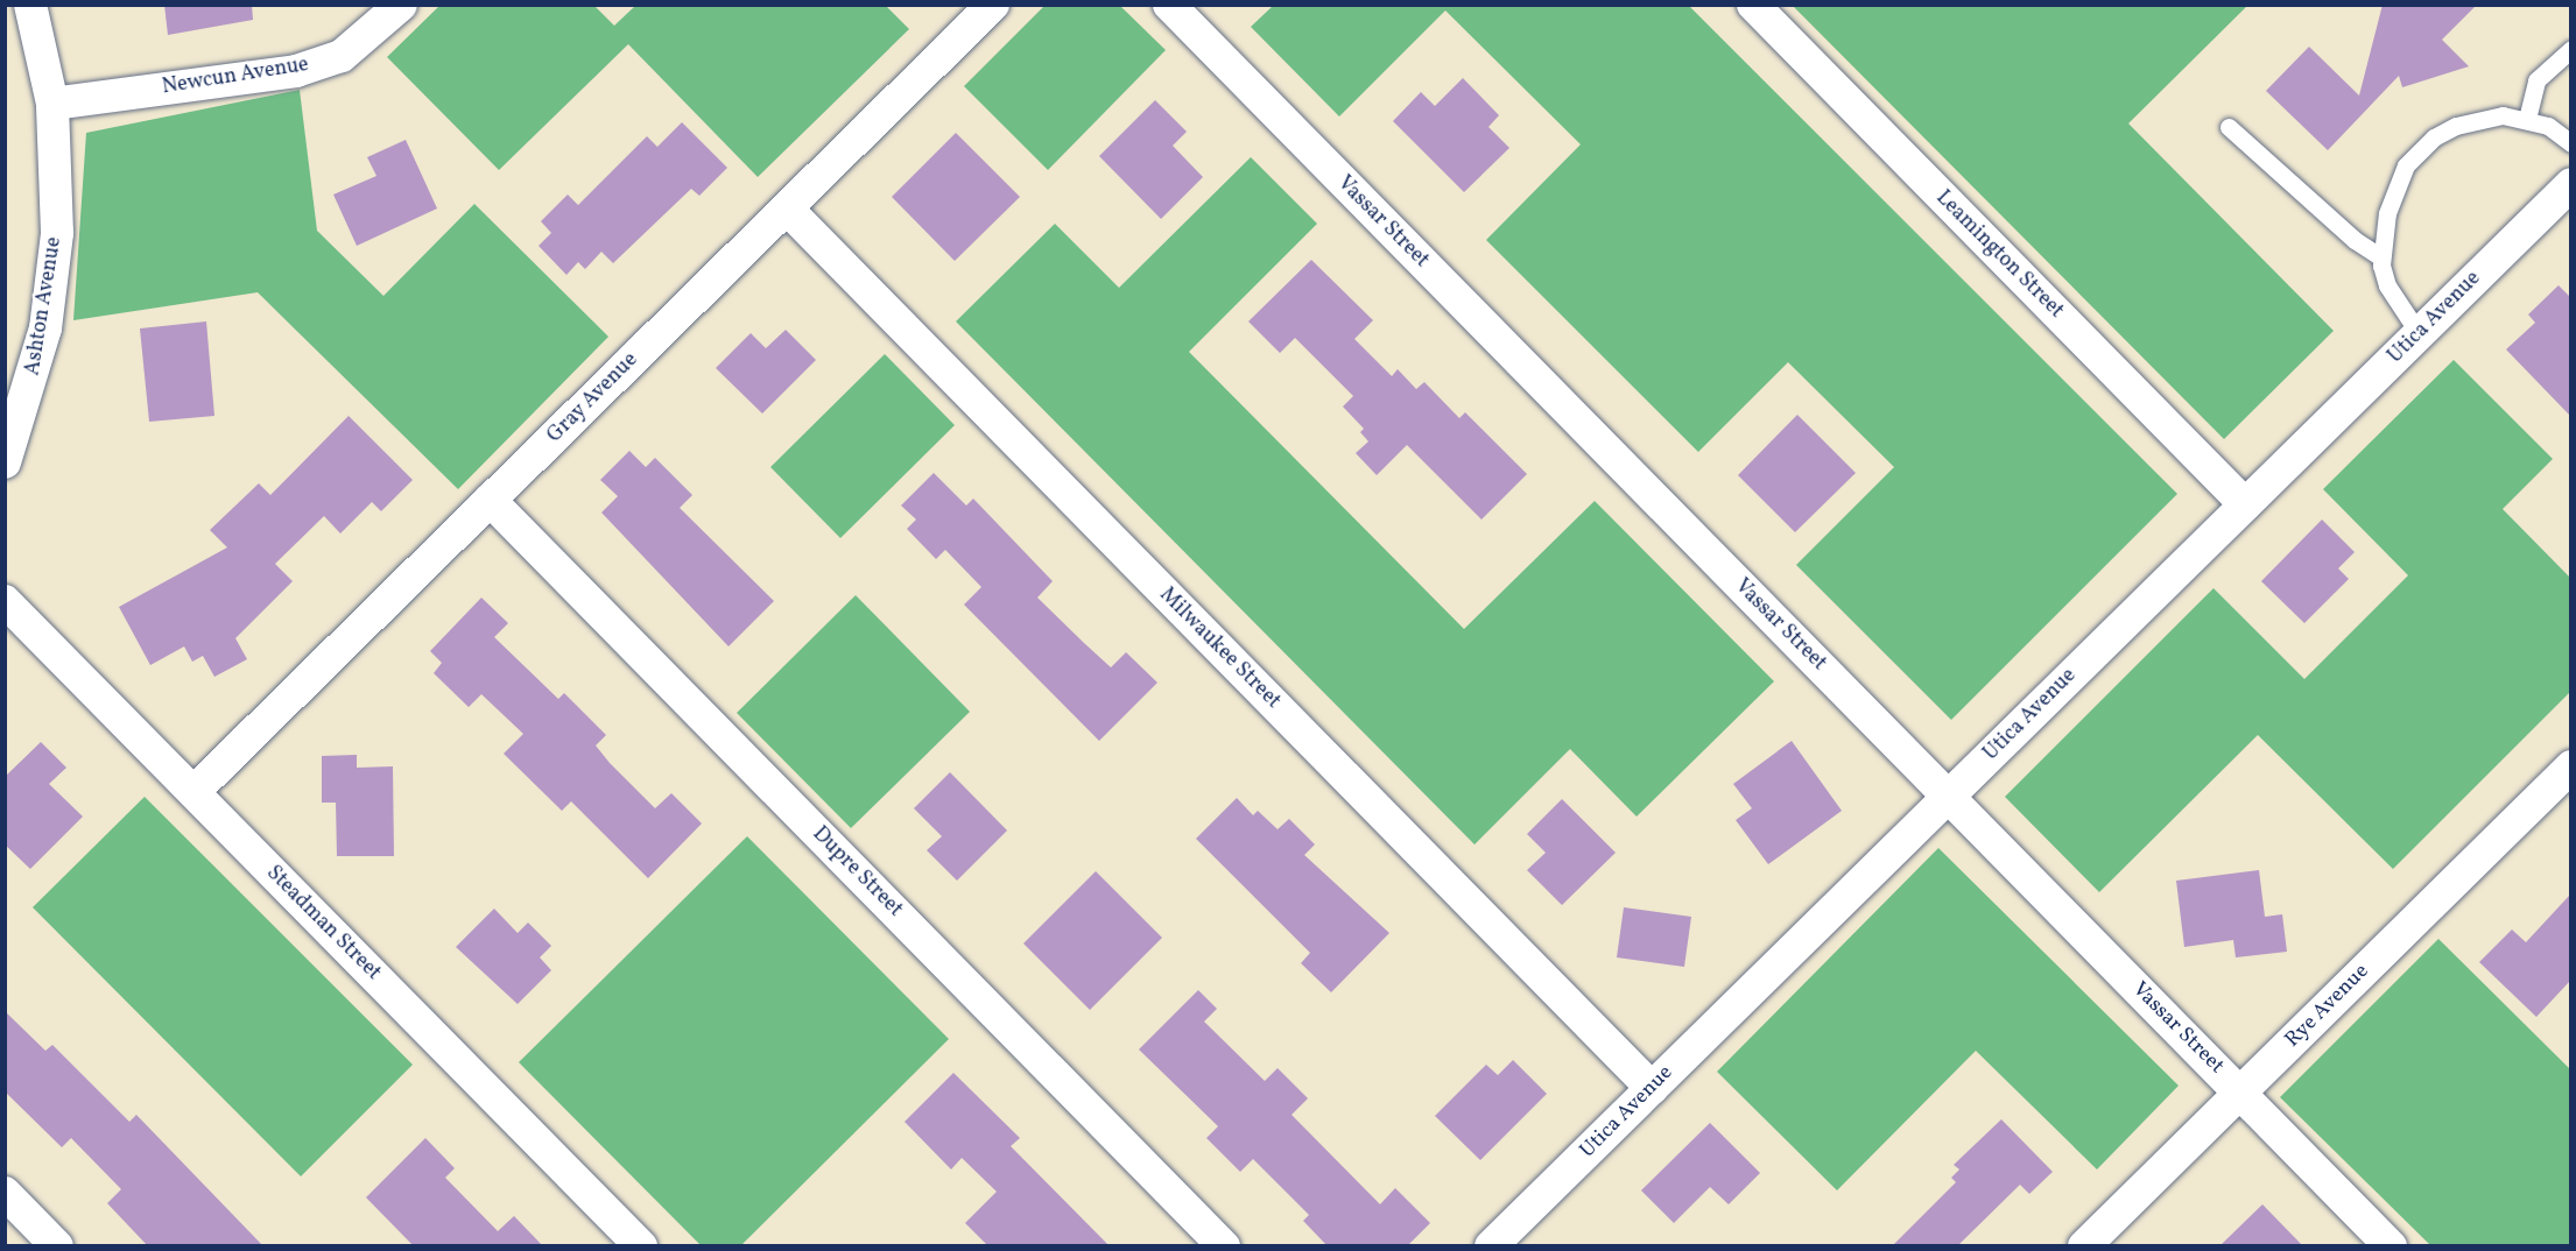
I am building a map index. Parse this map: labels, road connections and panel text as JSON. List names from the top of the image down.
{
  "streets": {
    "street": [
      "Newcun Avenue",
      "Vassar Street",
      "Leamington Street",
      "Ashton Avenue",
      "Utica Avenue",
      "Gray Avenue",
      "Milwaukee Street",
      "Dupre Street",
      "Steadman Street",
      "Rye Avenue"
    ]
  },
  "crossings": [
    ["Newcun Avenue", "Ashton Avenue"],
    ["Vassar Street", "Utica Avenue"],
    ["Vassar Street", "Rye Avenue"],
    ["Leamington Street", "Utica Avenue"],
    ["Utica Avenue", "Milwaukee Street"],
    ["Gray Avenue", "Milwaukee Street"],
    ["Gray Avenue", "Dupre Street"],
    ["Gray Avenue", "Steadman Street"]
  ]
}
